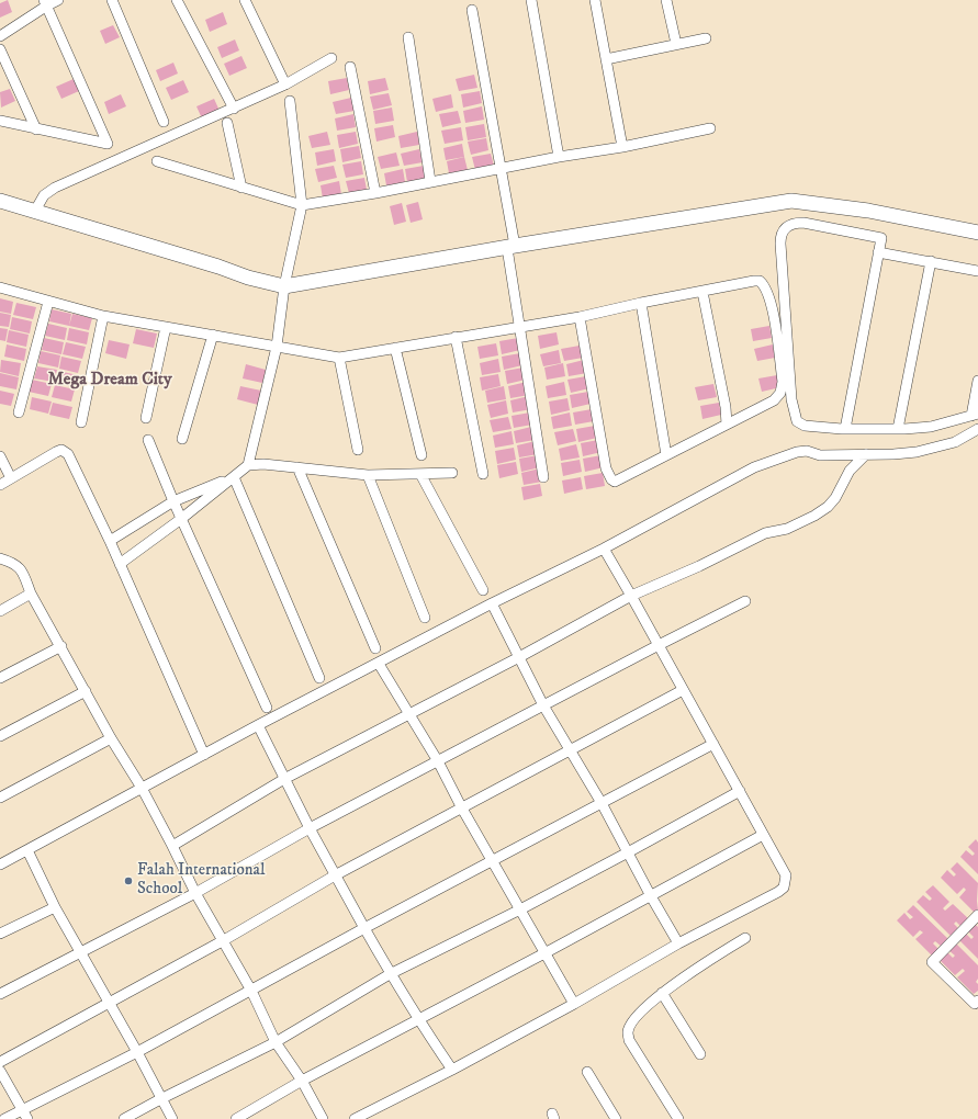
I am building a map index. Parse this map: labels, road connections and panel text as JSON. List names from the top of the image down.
{
  "districts": ["Mega Dream City"],
  "places": ["Falah International School"]
}
